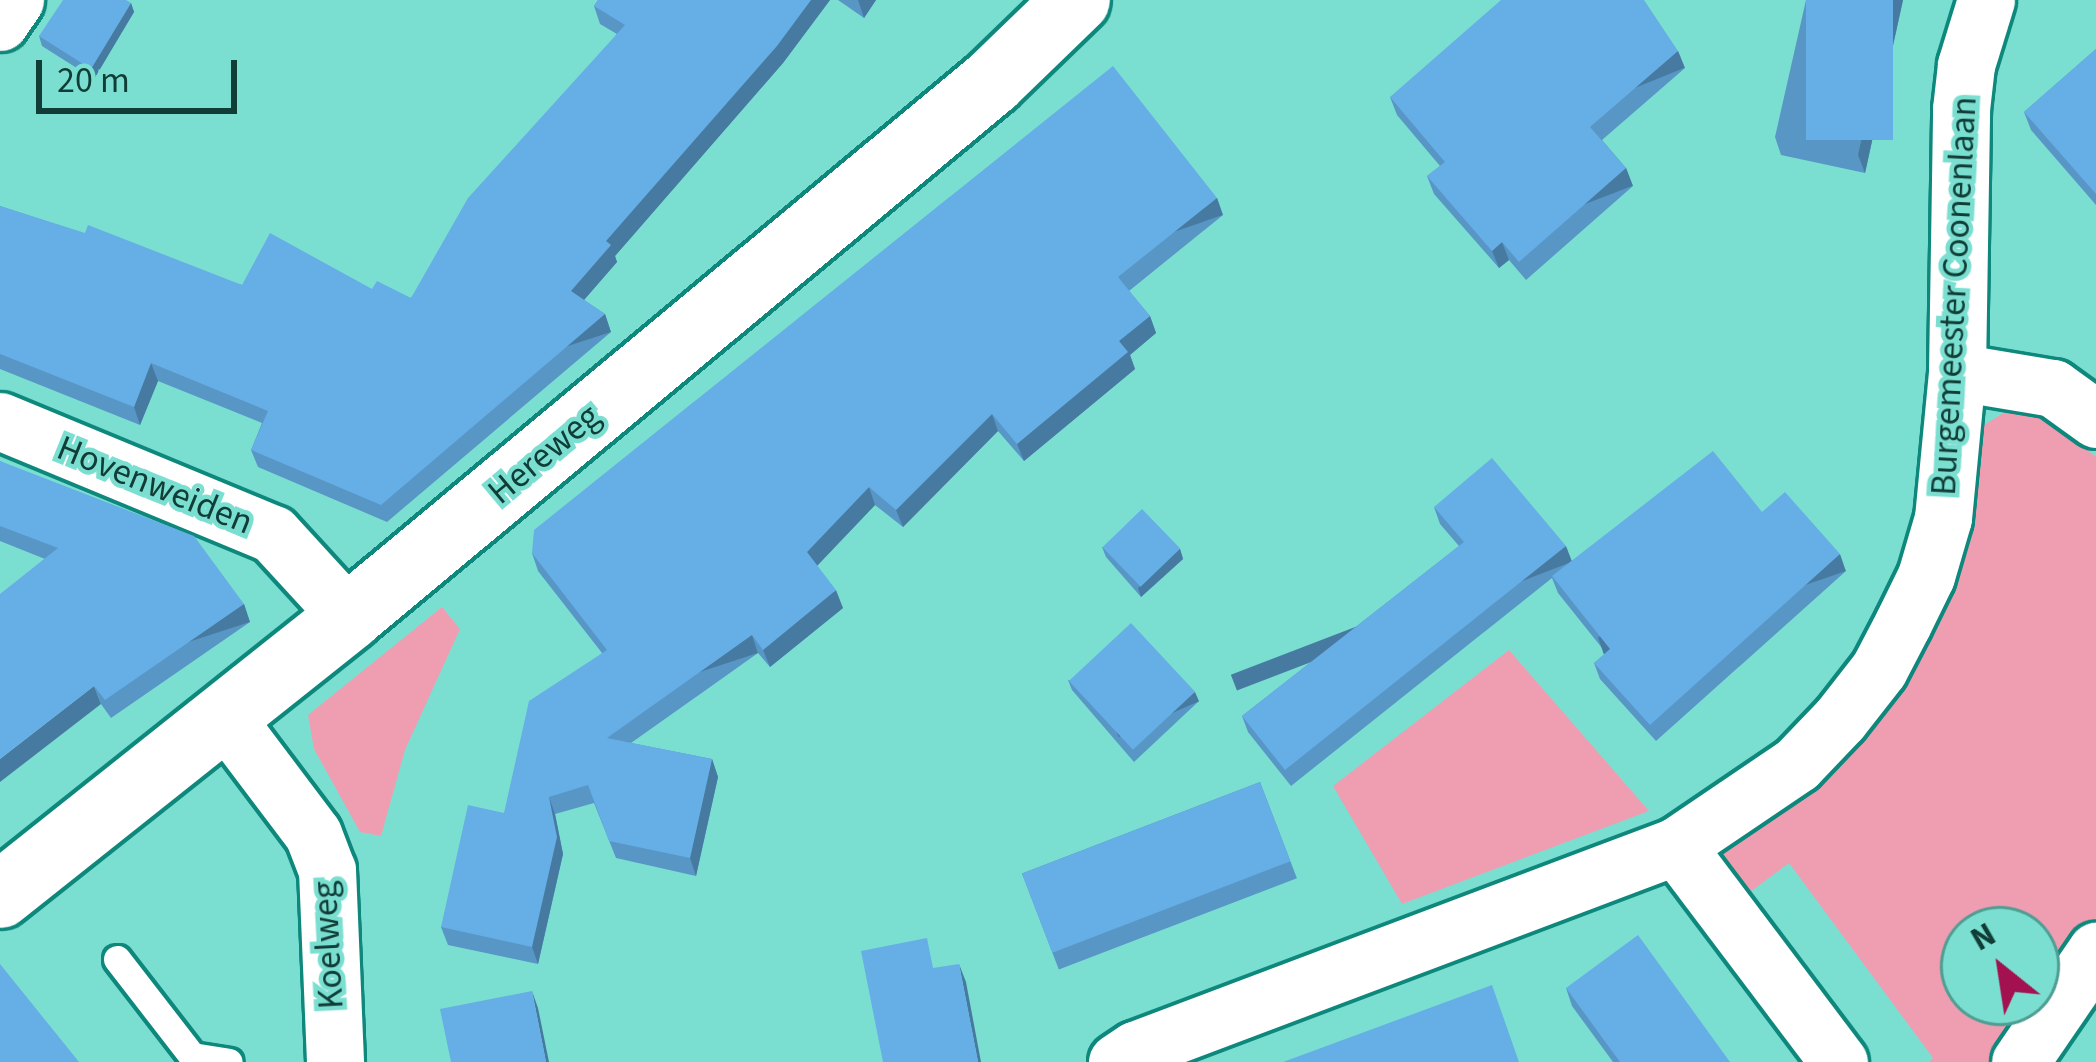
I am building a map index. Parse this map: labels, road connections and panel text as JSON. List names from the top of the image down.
{
  "streets": {
    "street": [
      "Burgemeester Coonenlaan",
      "Hereweg",
      "Hovenweiden",
      "Koelweg"
    ]
  },
  "crossings": [
    ["Hereweg", "Hovenweiden"],
    ["Hereweg", "Koelweg"]
  ],
  "scale_bar": "20 m",
  "north": "top left"
}
